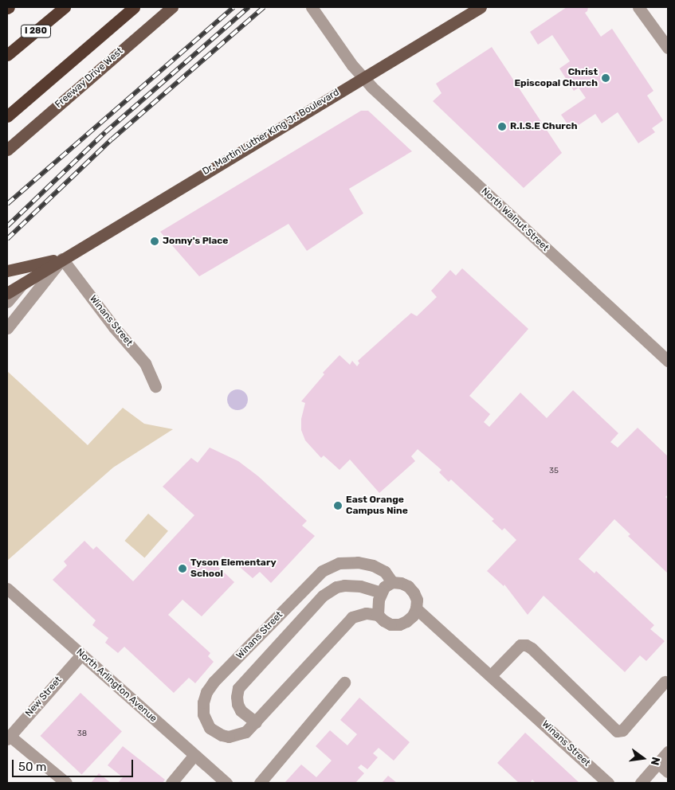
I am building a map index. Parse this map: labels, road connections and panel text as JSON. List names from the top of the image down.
{
  "streets": {
    "highway": ["I 280"],
    "main road": ["Freeway Drive West", "Dr. Martin Luther King Jr. Boulevard"],
    "street": [
      "North Walnut Street",
      "Winans Street",
      "North Arlington Avenue",
      "New Street"
    ]
  },
  "crossings": [
    ["Dr. Martin Luther King Jr. Boulevard", "North Walnut Street"],
    ["Dr. Martin Luther King Jr. Boulevard", "Winans Street"],
    ["North Arlington Avenue", "New Street"]
  ],
  "places": [
    "Christ Episcopal Church",
    "R.I.S.E Church",
    "Jonny's Place",
    "East Orange Campus Nine",
    "Tyson Elementary School"
  ],
  "house_numbers": ["35", "38"],
  "scale_bar": "50 m",
  "north": "right"
}
